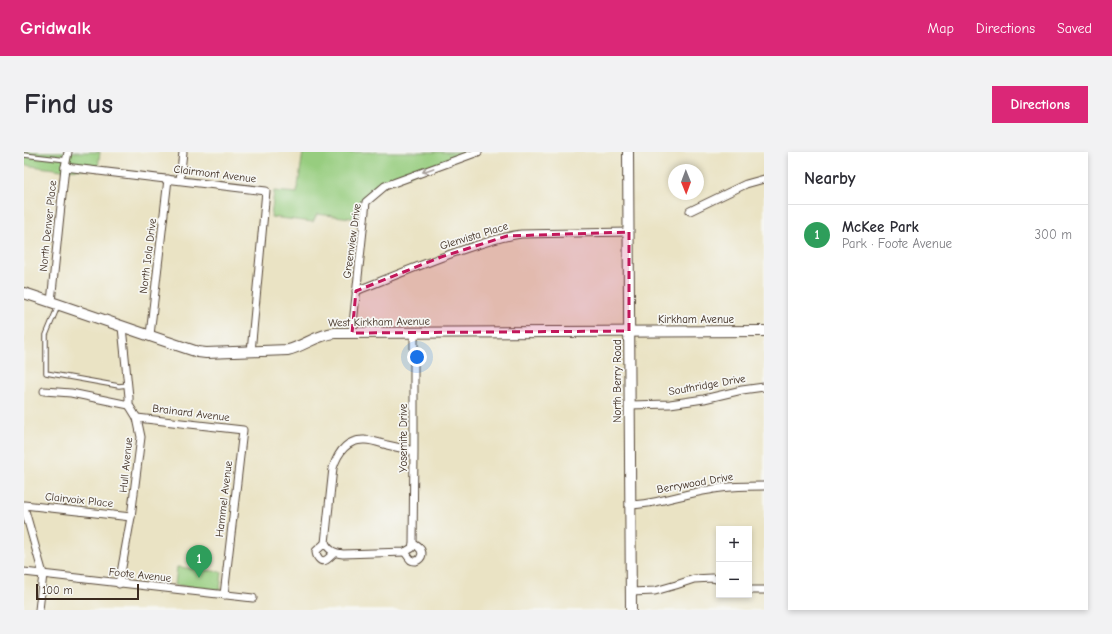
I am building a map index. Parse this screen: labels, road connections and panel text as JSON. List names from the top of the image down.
{
  "streets": {
    "street": [
      "Clairmont Avenue",
      "North Denver Place",
      "Glenvista Place",
      "Greenview Drive",
      "North Iola Drive",
      "Kirkham Avenue",
      "West Kirkham Avenue",
      "North Berry Road",
      "Southridge Drive",
      "Brainard Avenue",
      "Yosemite Drive",
      "Hull Avenue",
      "Berrywood Drive",
      "Hammel Avenue",
      "Clairvoix Place",
      "Foote Avenue"
    ]
  },
  "crossings": [
    ["Clairmont Avenue", "North Denver Place"],
    ["Clairmont Avenue", "North Iola Drive"],
    ["Clairmont Avenue", "West Kirkham Avenue"],
    ["North Denver Place", "West Kirkham Avenue"],
    ["Glenvista Place", "Greenview Drive"],
    ["Glenvista Place", "North Berry Road"],
    ["Greenview Drive", "West Kirkham Avenue"],
    ["North Iola Drive", "West Kirkham Avenue"],
    ["Kirkham Avenue", "West Kirkham Avenue"],
    ["Kirkham Avenue", "North Berry Road"],
    ["West Kirkham Avenue", "North Berry Road"],
    ["West Kirkham Avenue", "Yosemite Drive"],
    ["West Kirkham Avenue", "Hull Avenue"],
    ["North Berry Road", "Southridge Drive"],
    ["North Berry Road", "Berrywood Drive"],
    ["Brainard Avenue", "Hull Avenue"],
    ["Brainard Avenue", "Hammel Avenue"],
    ["Hull Avenue", "Clairvoix Place"],
    ["Hull Avenue", "Foote Avenue"],
    ["Hammel Avenue", "Foote Avenue"]
  ],
  "one_way": ["Greenview Drive"],
  "scale_bar": "100 m",
  "north": "bottom",
  "page": {
    "header": "Gridwalk",
    "nav": ["Map", "Directions", "Saved"],
    "buttons": "Directions",
    "title": "Find us",
    "heading": "Nearby",
    "list": [
      {
        "mark": "1",
        "name": "McKee Park",
        "note": "Park · Foote Avenue",
        "value": "300 m"
      }
    ],
    "map_buttons": ["+", "−"],
    "pins": "1",
    "scale": "100 m"
  }
}
